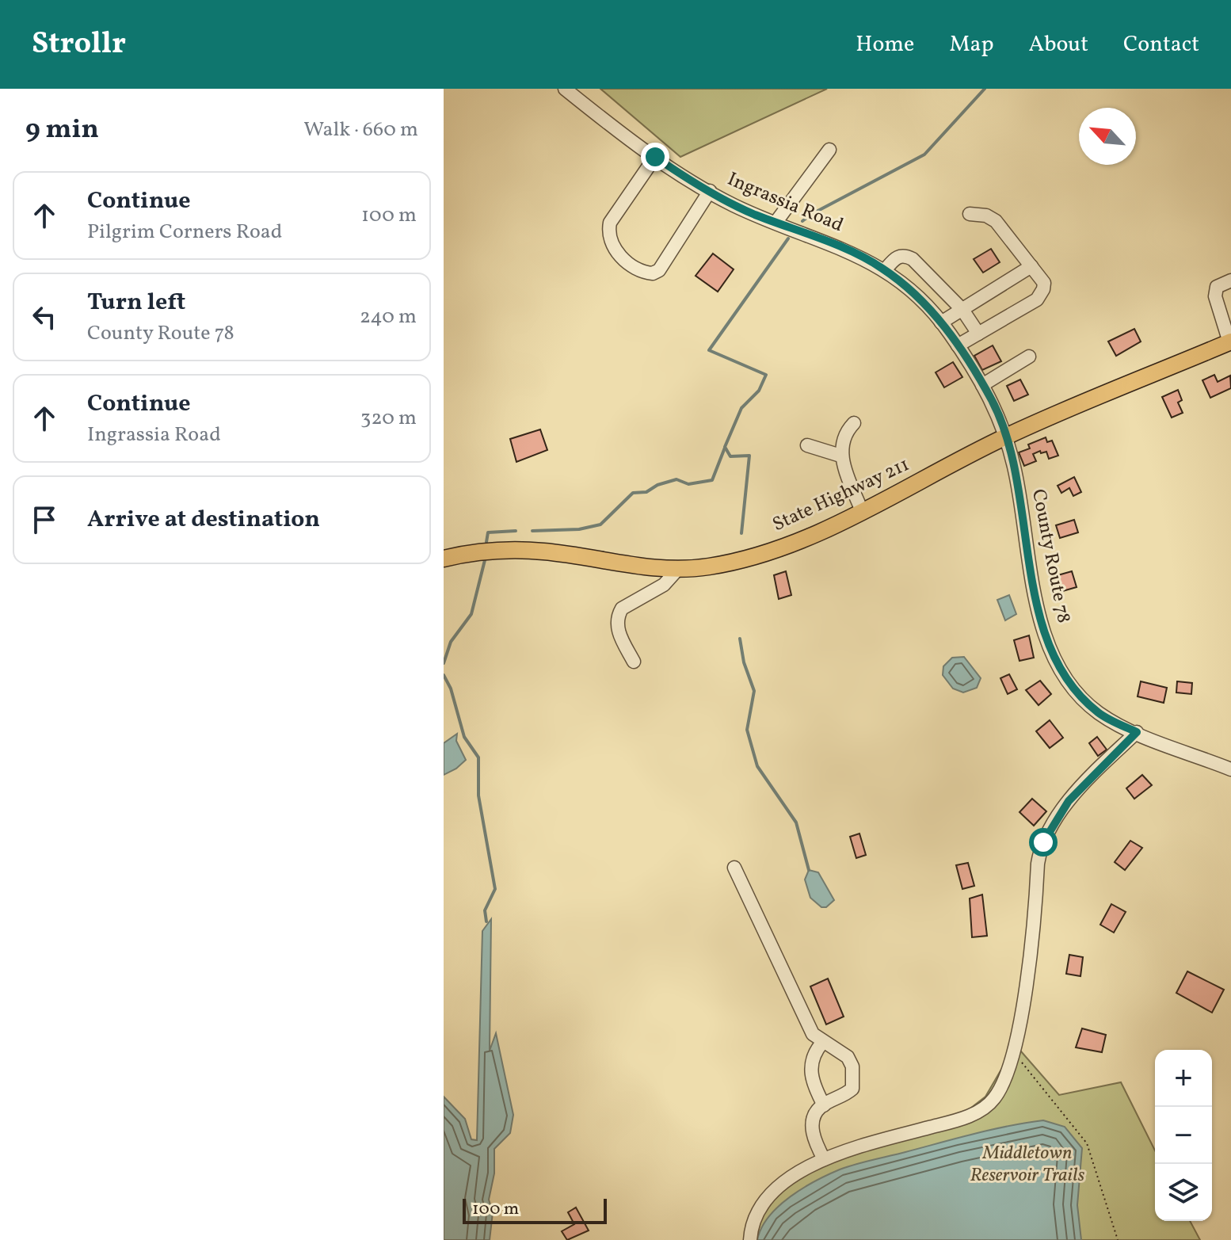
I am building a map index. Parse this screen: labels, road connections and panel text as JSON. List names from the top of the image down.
{
  "streets": {
    "main road": ["State Highway 211"],
    "street": ["Ingrassia Road", "County Route 78"]
  },
  "crossings": [
    ["Ingrassia Road", "State Highway 211"],
    ["Ingrassia Road", "County Route 78"],
    ["State Highway 211", "County Route 78"]
  ],
  "parks": ["Middletown Reservoir Trails"],
  "scale_bar": "100 m",
  "north": "top left",
  "page": {
    "header": "Strollr",
    "nav": [
      "Home",
      "Map",
      "About",
      "Contact"
    ],
    "heading": ["9 min", "Walk · 660 m"],
    "list": [
      ["Continue", "Pilgrim Corners Road", "100 m"],
      ["Turn left", "County Route 78", "240 m"],
      ["Continue", "Ingrassia Road", "320 m"],
      "Arrive at destination"
    ],
    "map_buttons": ["+", "−"],
    "scale": "100 m"
  }
}
